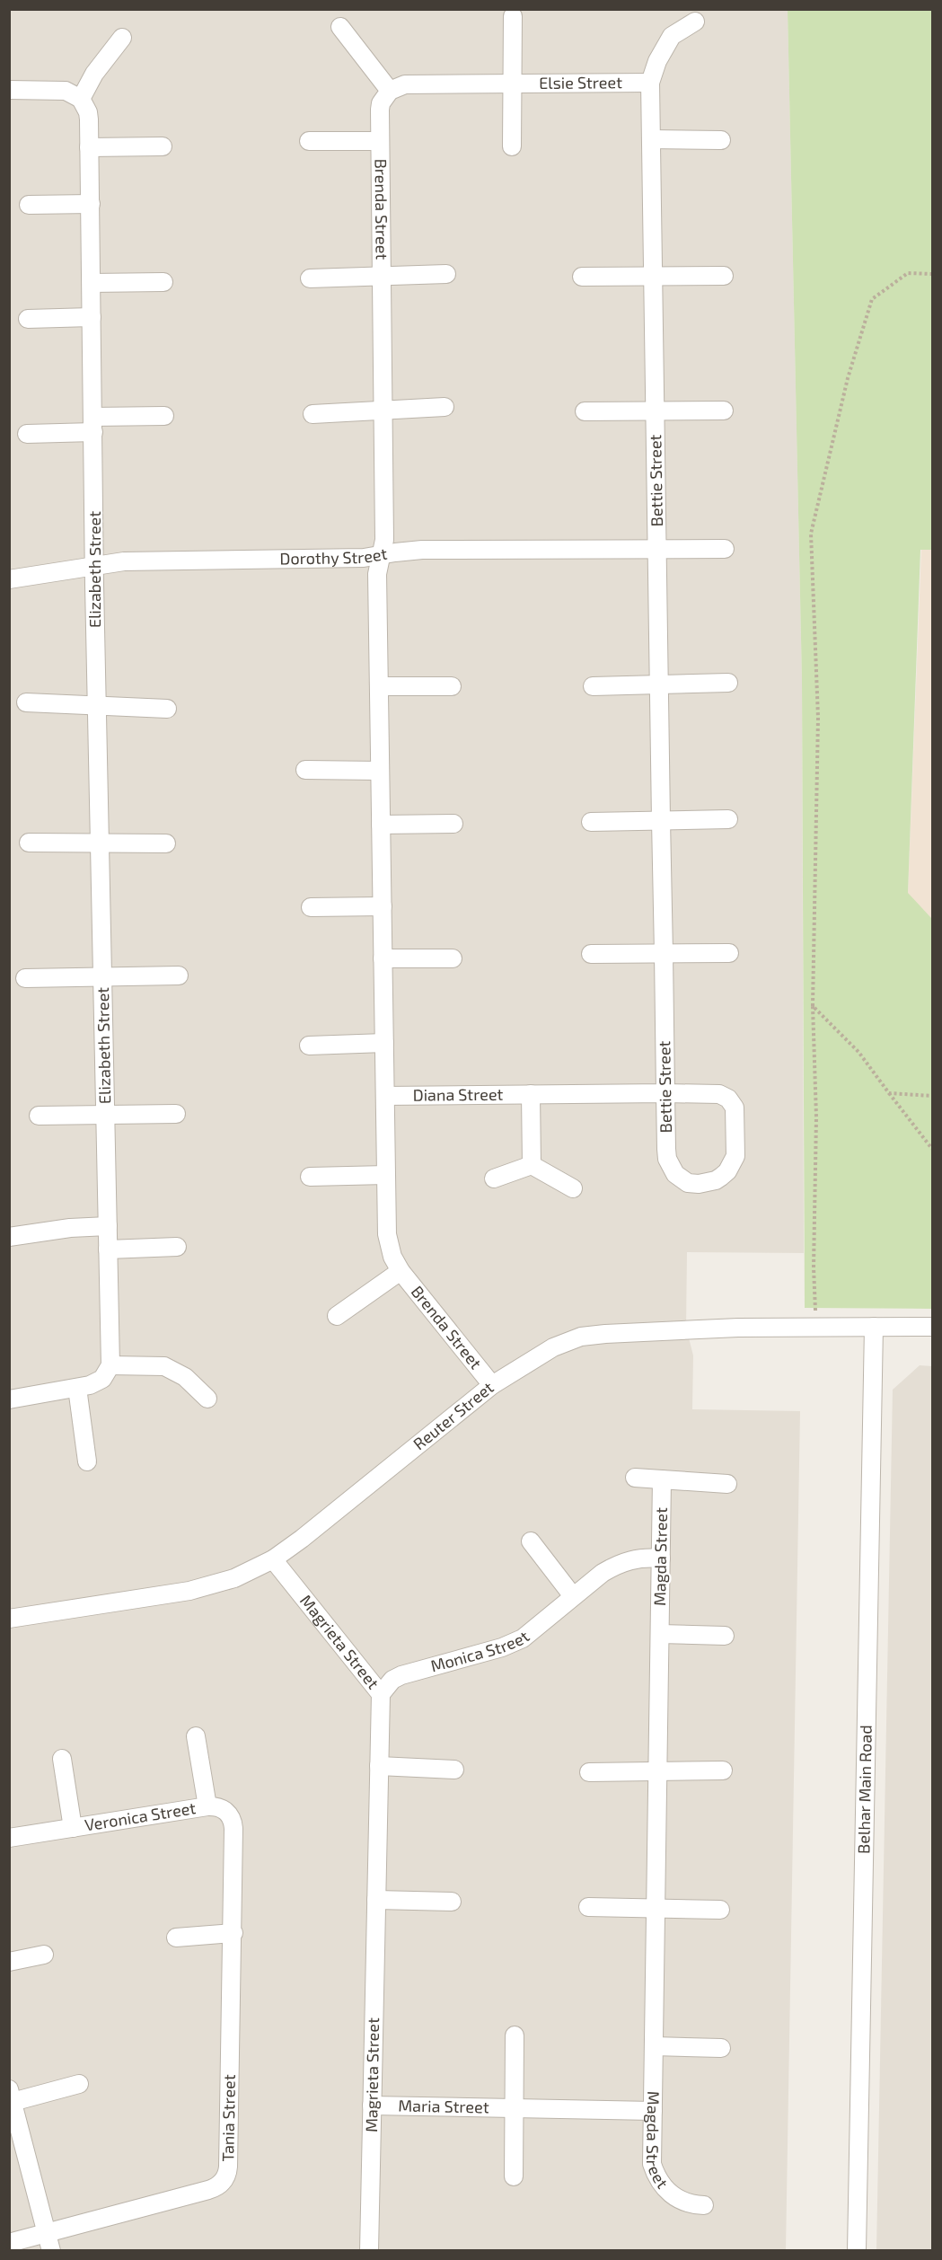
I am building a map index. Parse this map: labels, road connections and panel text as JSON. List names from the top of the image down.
{
  "streets": {
    "street": [
      "Elsie Street",
      "Brenda Street",
      "Bettie Street",
      "Dorothy Street",
      "Elizabeth Street",
      "Diana Street",
      "Reuter Street",
      "Magda Street",
      "Magrieta Street",
      "Monica Street",
      "Belhar Main Road",
      "Veronica Street",
      "Maria Street",
      "Tania Street"
    ]
  },
  "crossings": [
    ["Elsie Street", "Brenda Street"],
    ["Elsie Street", "Bettie Street"],
    ["Brenda Street", "Dorothy Street"],
    ["Brenda Street", "Diana Street"],
    ["Brenda Street", "Reuter Street"],
    ["Bettie Street", "Dorothy Street"],
    ["Bettie Street", "Diana Street"],
    ["Dorothy Street", "Elizabeth Street"],
    ["Reuter Street", "Magrieta Street"],
    ["Reuter Street", "Belhar Main Road"],
    ["Magda Street", "Monica Street"],
    ["Magda Street", "Maria Street"],
    ["Magrieta Street", "Monica Street"],
    ["Magrieta Street", "Maria Street"],
    ["Veronica Street", "Tania Street"]
  ]
}
